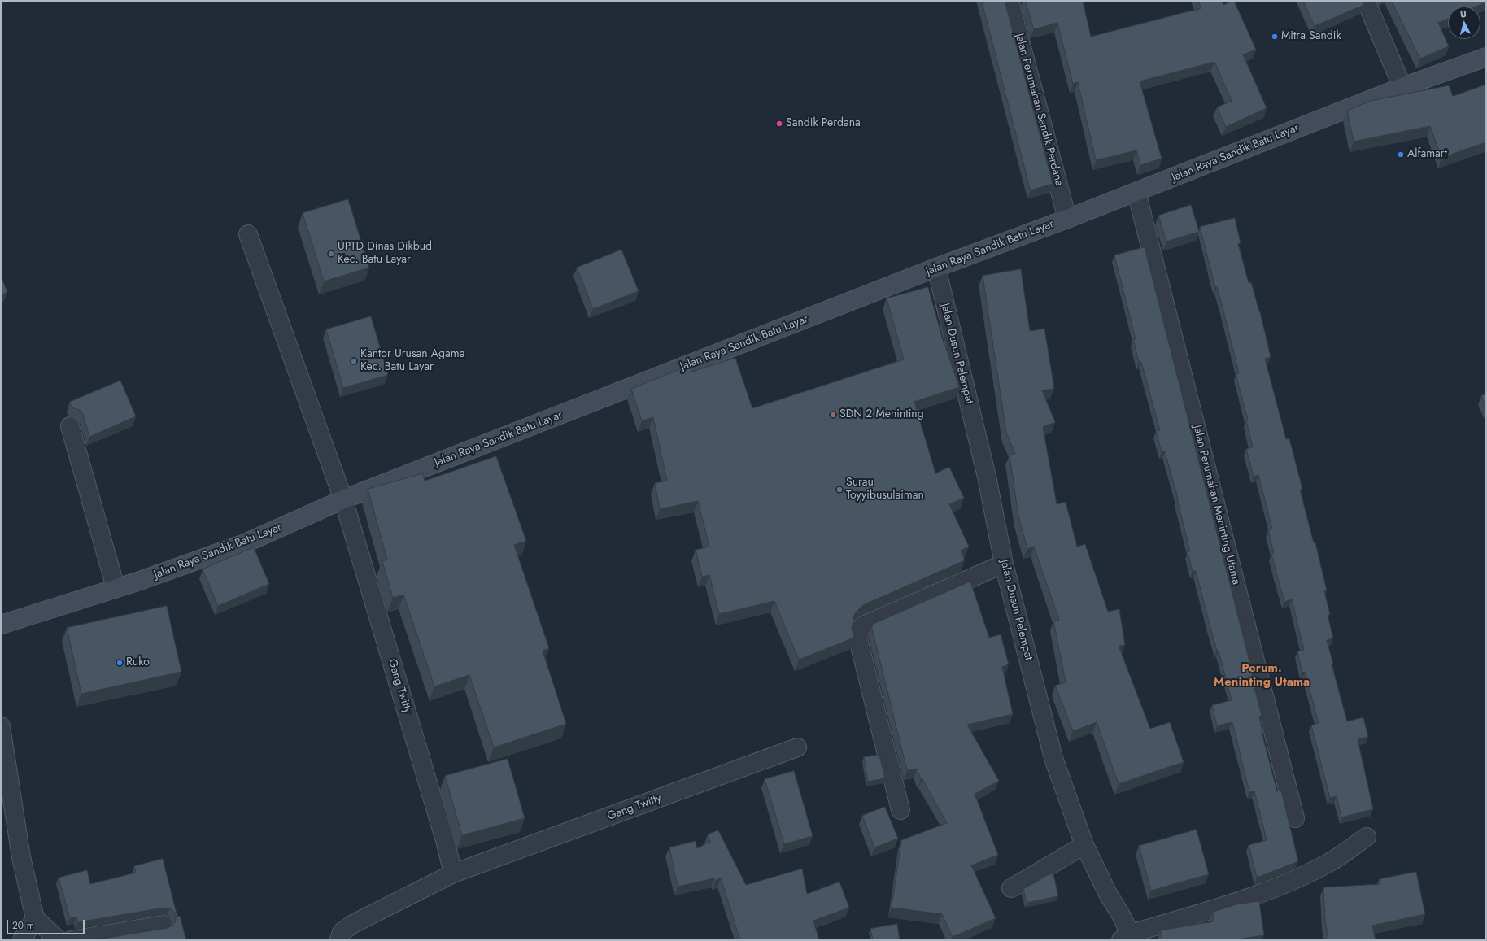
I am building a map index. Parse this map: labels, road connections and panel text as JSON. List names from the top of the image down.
{
  "streets": {
    "main road": ["Jalan Raya Sandik Batu Layar"],
    "street": [
      "Jalan Perumahan Sandik Perdana",
      "Jalan Dusun Pelempat",
      "Jalan Perumahan Meninting Utama",
      "Gang Twitty"
    ]
  },
  "crossings": [
    ["Jalan Perumahan Sandik Perdana", "Jalan Raya Sandik Batu Layar"],
    ["Jalan Raya Sandik Batu Layar", "Jalan Dusun Pelempat"],
    ["Jalan Raya Sandik Batu Layar", "Jalan Perumahan Meninting Utama"],
    ["Jalan Raya Sandik Batu Layar", "Gang Twitty"]
  ],
  "districts": ["Perum. Meninting Utama"],
  "places": [
    "Mitra Sandik",
    "Sandik Perdana",
    "Alfamart",
    "UPTD Dinas Dikbud Kec. Batu Layar",
    "Kantor Urusan Agama Kec. Batu Layar",
    "SDN 2 Meninting",
    "Surau Toyyibusulaiman",
    "Ruko"
  ],
  "scale_bar": "20 m",
  "north": "top"
}
